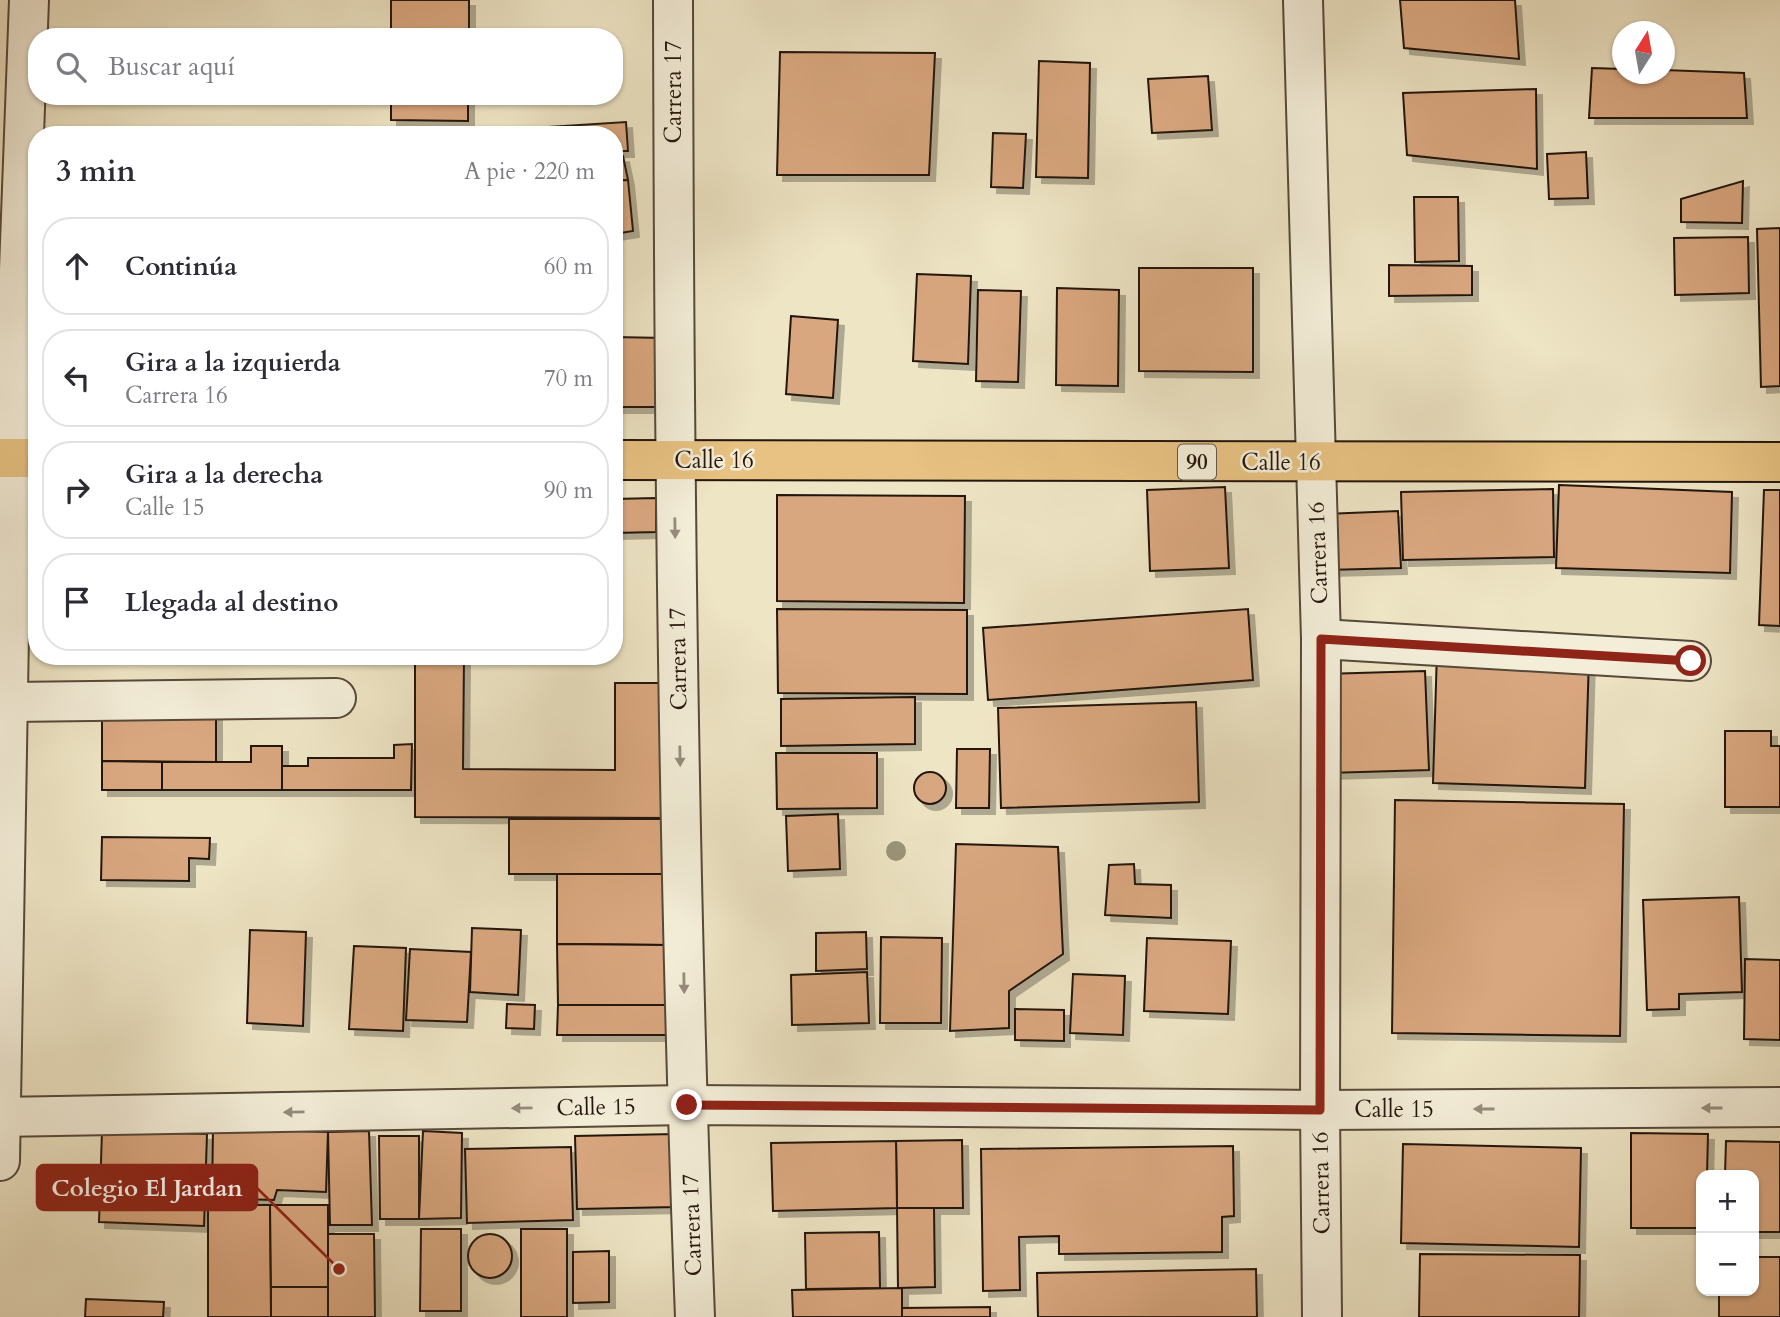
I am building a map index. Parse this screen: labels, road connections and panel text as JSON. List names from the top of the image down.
{
  "streets": {
    "highway": ["Calle 16", "90"],
    "street": ["Carrera 17", "Carrera 16", "Calle 15"]
  },
  "crossings": [
    ["Carrera 17", "Calle 16"],
    ["Carrera 17", "Calle 15"],
    ["Calle 16", "Carrera 16"],
    ["Carrera 16", "Calle 15"]
  ],
  "one_way": ["Carrera 17", "Calle 15"],
  "places": ["Colegio El Jardan"],
  "north": "top",
  "page": {
    "search": "Buscar aquí",
    "heading": ["3 min", "A pie · 220 m"],
    "list": [
      ["Continúa", "60 m"],
      ["Gira a la izquierda", "Carrera 16", "70 m"],
      ["Gira a la derecha", "Calle 15", "90 m"],
      "Llegada al destino"
    ],
    "map_buttons": ["+", "−"]
  }
}
